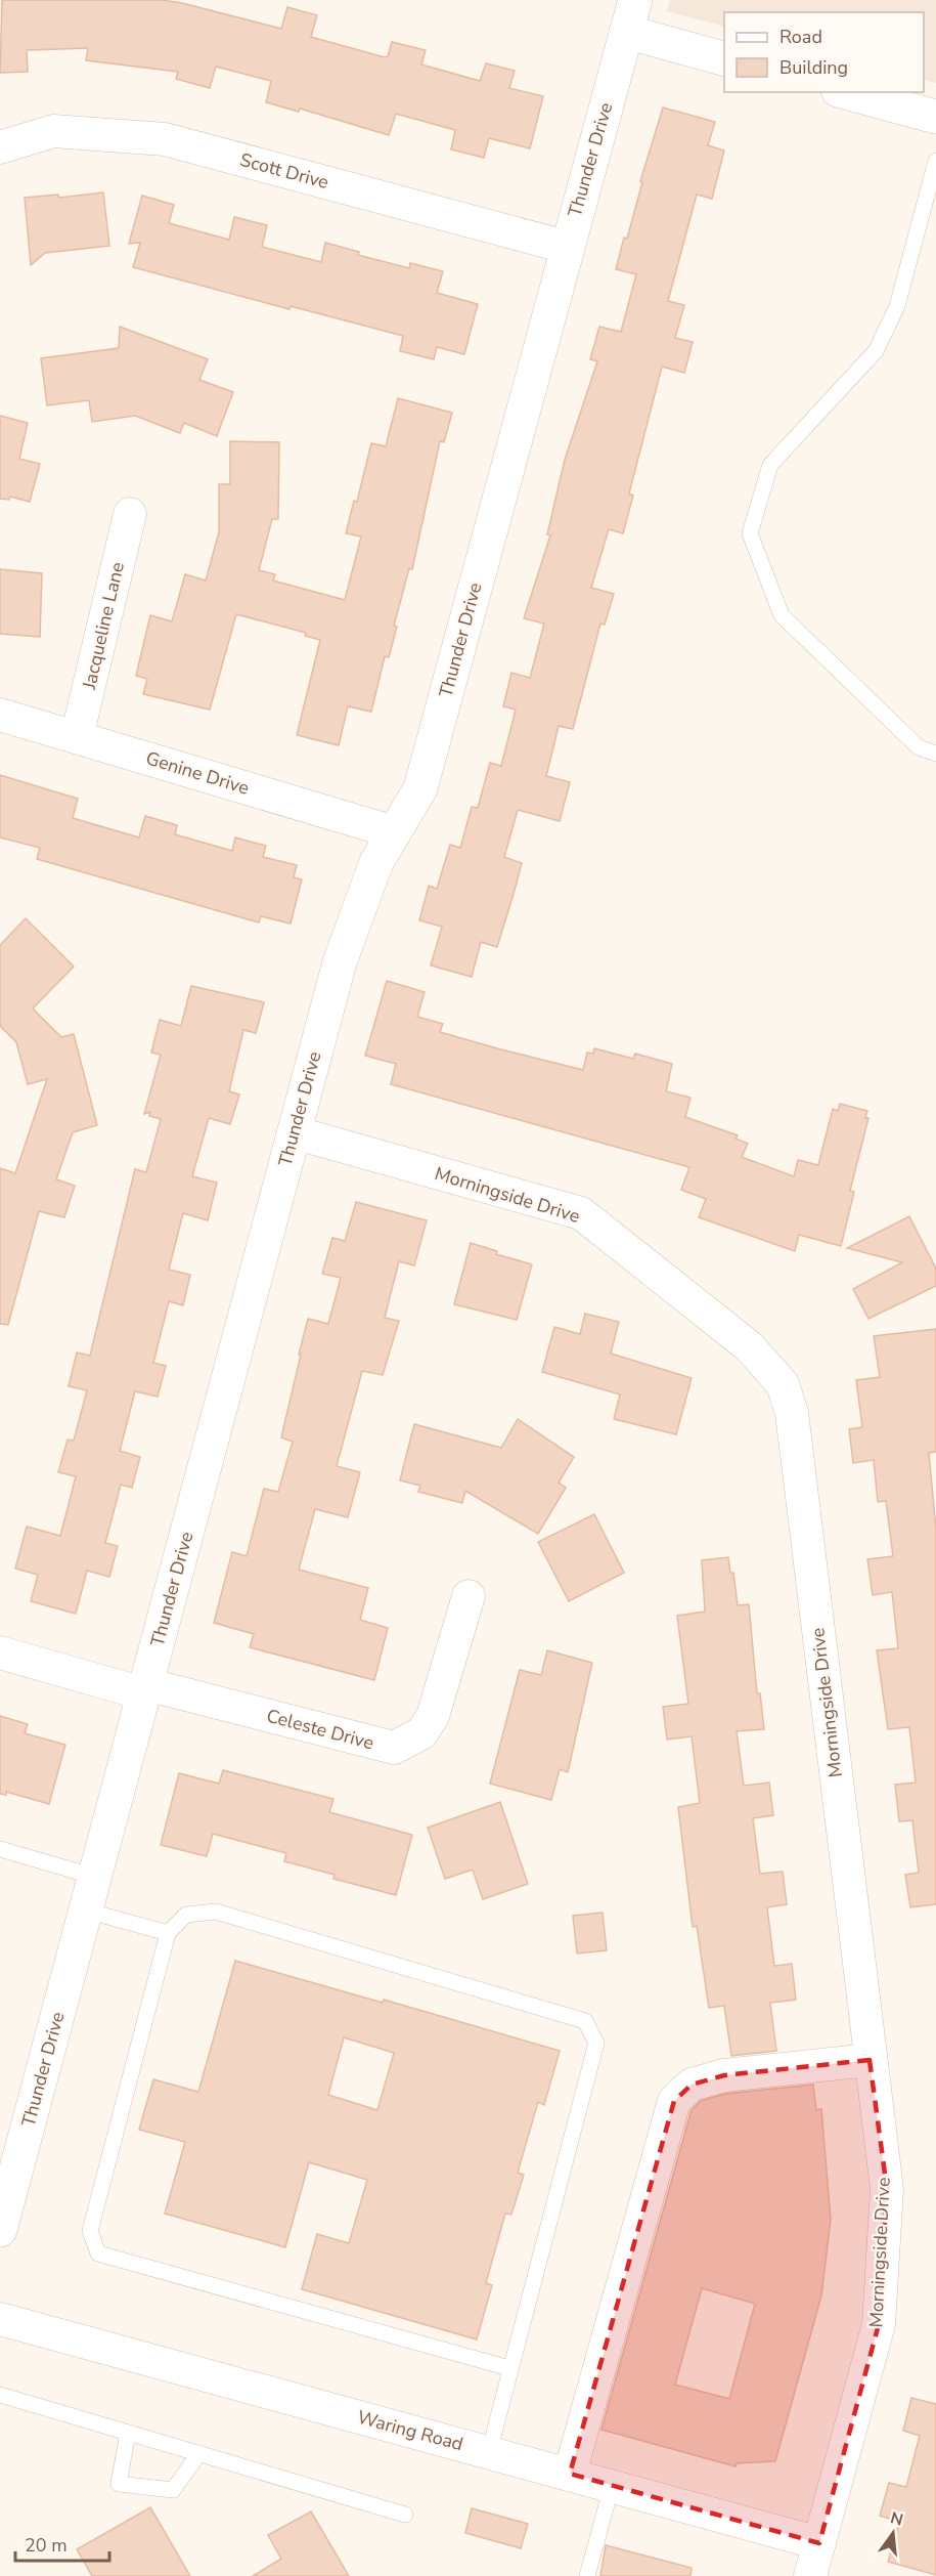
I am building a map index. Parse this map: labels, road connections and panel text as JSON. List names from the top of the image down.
{
  "streets": {
    "street": [
      "Thunder Drive",
      "Scott Drive",
      "Jacqueline Lane",
      "Genine Drive",
      "Morningside Drive",
      "Celeste Drive",
      "Waring Road"
    ]
  },
  "crossings": [
    ["Thunder Drive", "Scott Drive"],
    ["Thunder Drive", "Genine Drive"],
    ["Thunder Drive", "Morningside Drive"],
    ["Thunder Drive", "Celeste Drive"],
    ["Jacqueline Lane", "Genine Drive"],
    ["Morningside Drive", "Waring Road"]
  ],
  "legend": ["Road", "Building"],
  "scale_bar": "20 m",
  "north": "top"
}
